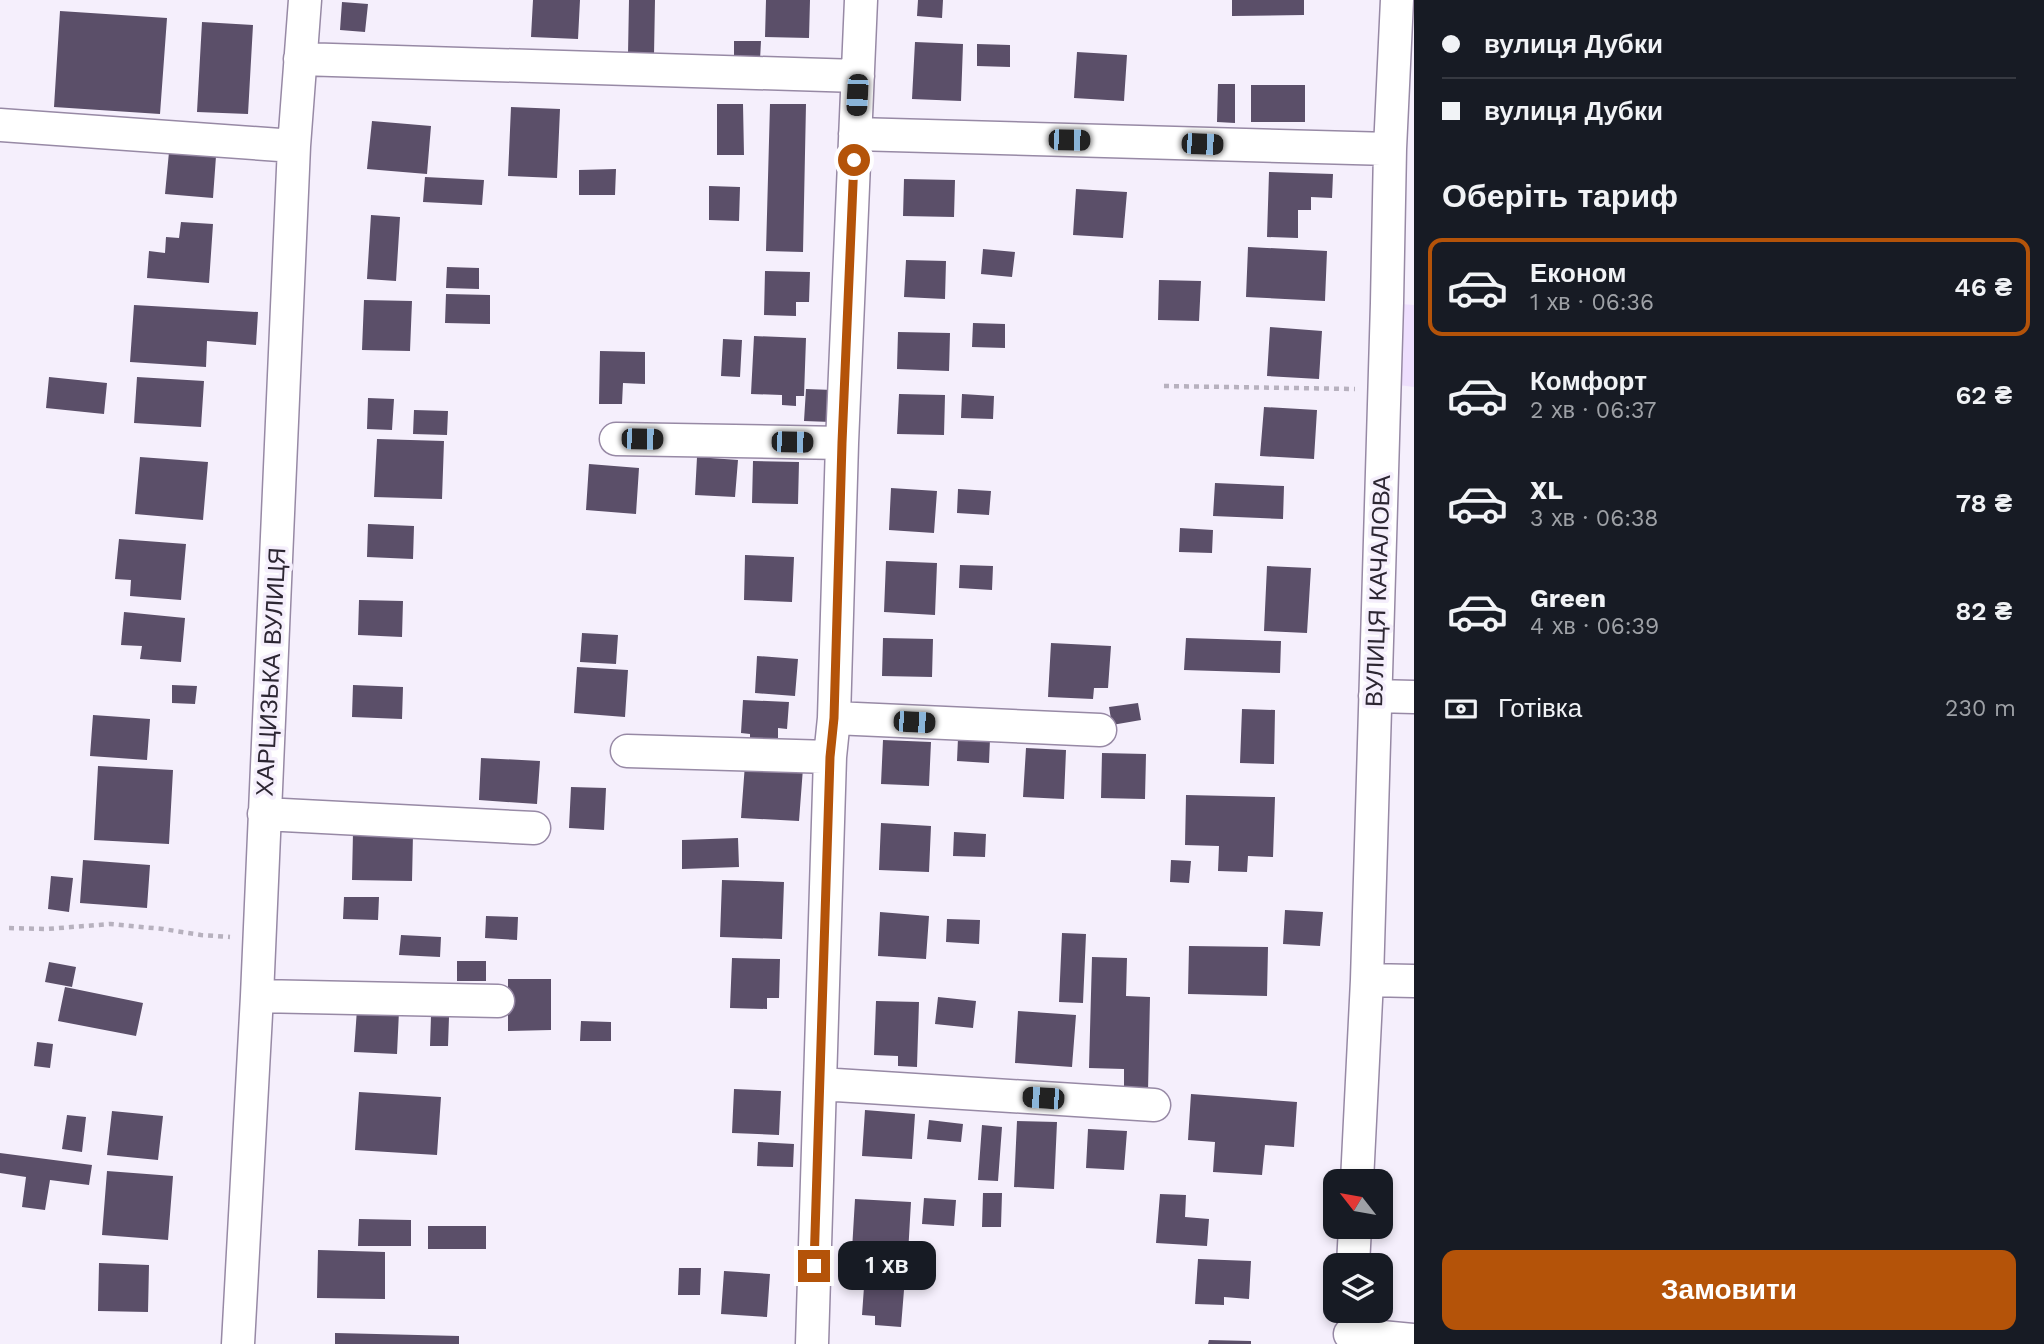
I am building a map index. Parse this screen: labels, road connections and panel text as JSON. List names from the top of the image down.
{
  "streets": {
    "street": ["ВУЛИЦЯ КАЧАЛОВА", "ХАРЦИЗЬКА ВУЛИЦЯ"]
  },
  "north": "top left",
  "page": {
    "banner": ["вулиця Дубки", "вулиця Дубки"],
    "heading": "Оберіть тариф",
    "list": [
      {
        "name": "Економ",
        "note": "1 хв · 06:36",
        "value": "46 ₴"
      },
      {
        "name": "Комфорт",
        "note": "2 хв · 06:37",
        "value": "62 ₴"
      },
      {
        "name": "XL",
        "note": "3 хв · 06:38",
        "value": "78 ₴"
      },
      {
        "name": "Green",
        "note": "4 хв · 06:39",
        "value": "82 ₴"
      }
    ],
    "pay": ["Готівка", "230 m"],
    "buttons": "Замовити",
    "bubble": "1 хв"
  }
}
